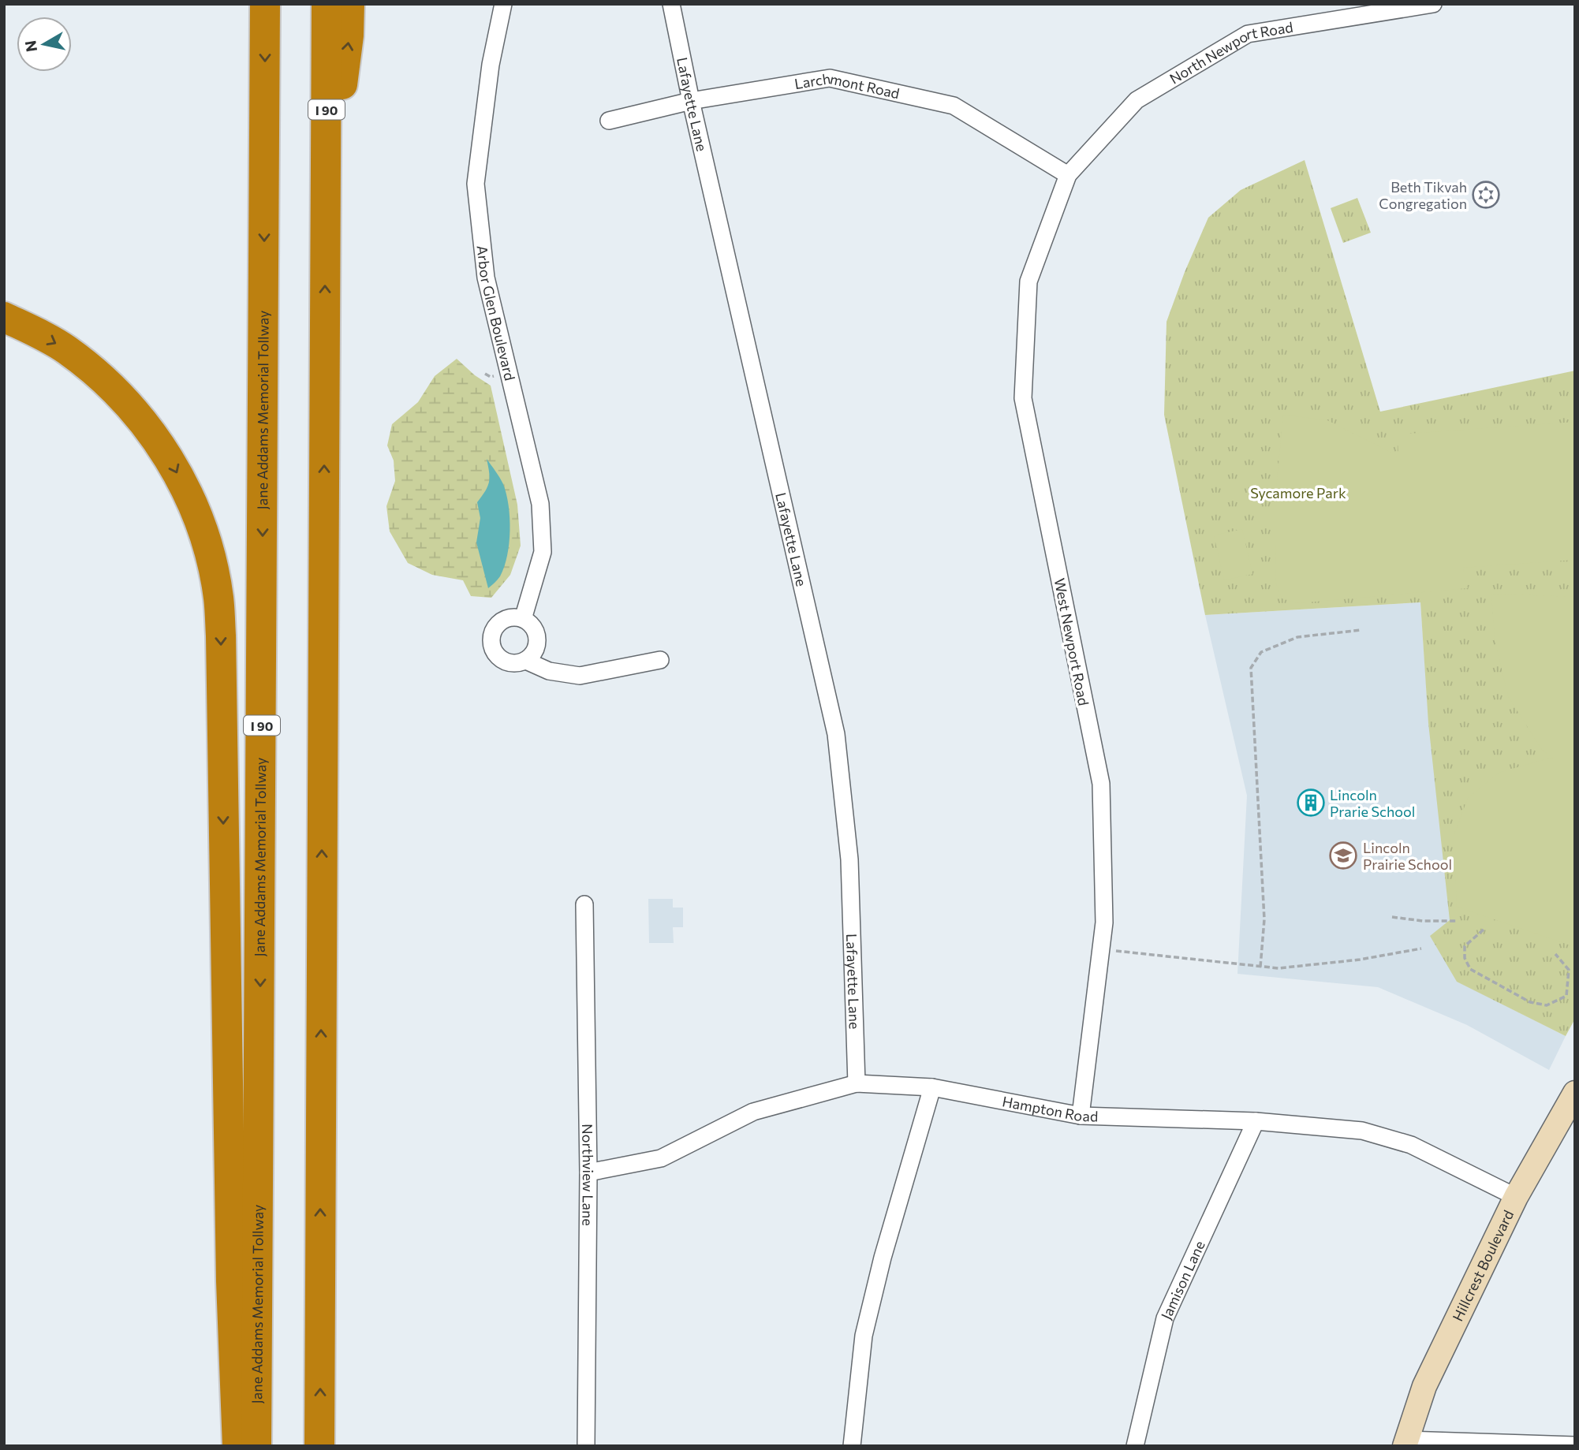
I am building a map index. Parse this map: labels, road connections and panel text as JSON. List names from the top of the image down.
{
  "streets": {
    "highway": ["I 90", "Jane Addams Memorial Tollway"],
    "street": [
      "North Newport Road",
      "Larchmont Road",
      "Lafayette Lane",
      "Arbor Glen Boulevard",
      "West Newport Road",
      "Hampton Road",
      "Northview Lane",
      "Hillcrest Boulevard",
      "Jamison Lane"
    ]
  },
  "crossings": [
    ["North Newport Road", "Larchmont Road"],
    ["North Newport Road", "West Newport Road"],
    ["Larchmont Road", "Lafayette Lane"],
    ["Larchmont Road", "West Newport Road"],
    ["Lafayette Lane", "Hampton Road"],
    ["West Newport Road", "Hampton Road"],
    ["Hampton Road", "Northview Lane"],
    ["Hampton Road", "Hillcrest Boulevard"],
    ["Hampton Road", "Jamison Lane"]
  ],
  "parks": ["Sycamore Park"],
  "places": {
    "synagogue": ["Beth Tikvah Congregation"],
    "building": ["Lincoln Prarie School"],
    "school or university": ["Lincoln Prairie School"]
  },
  "north": "left"
}
